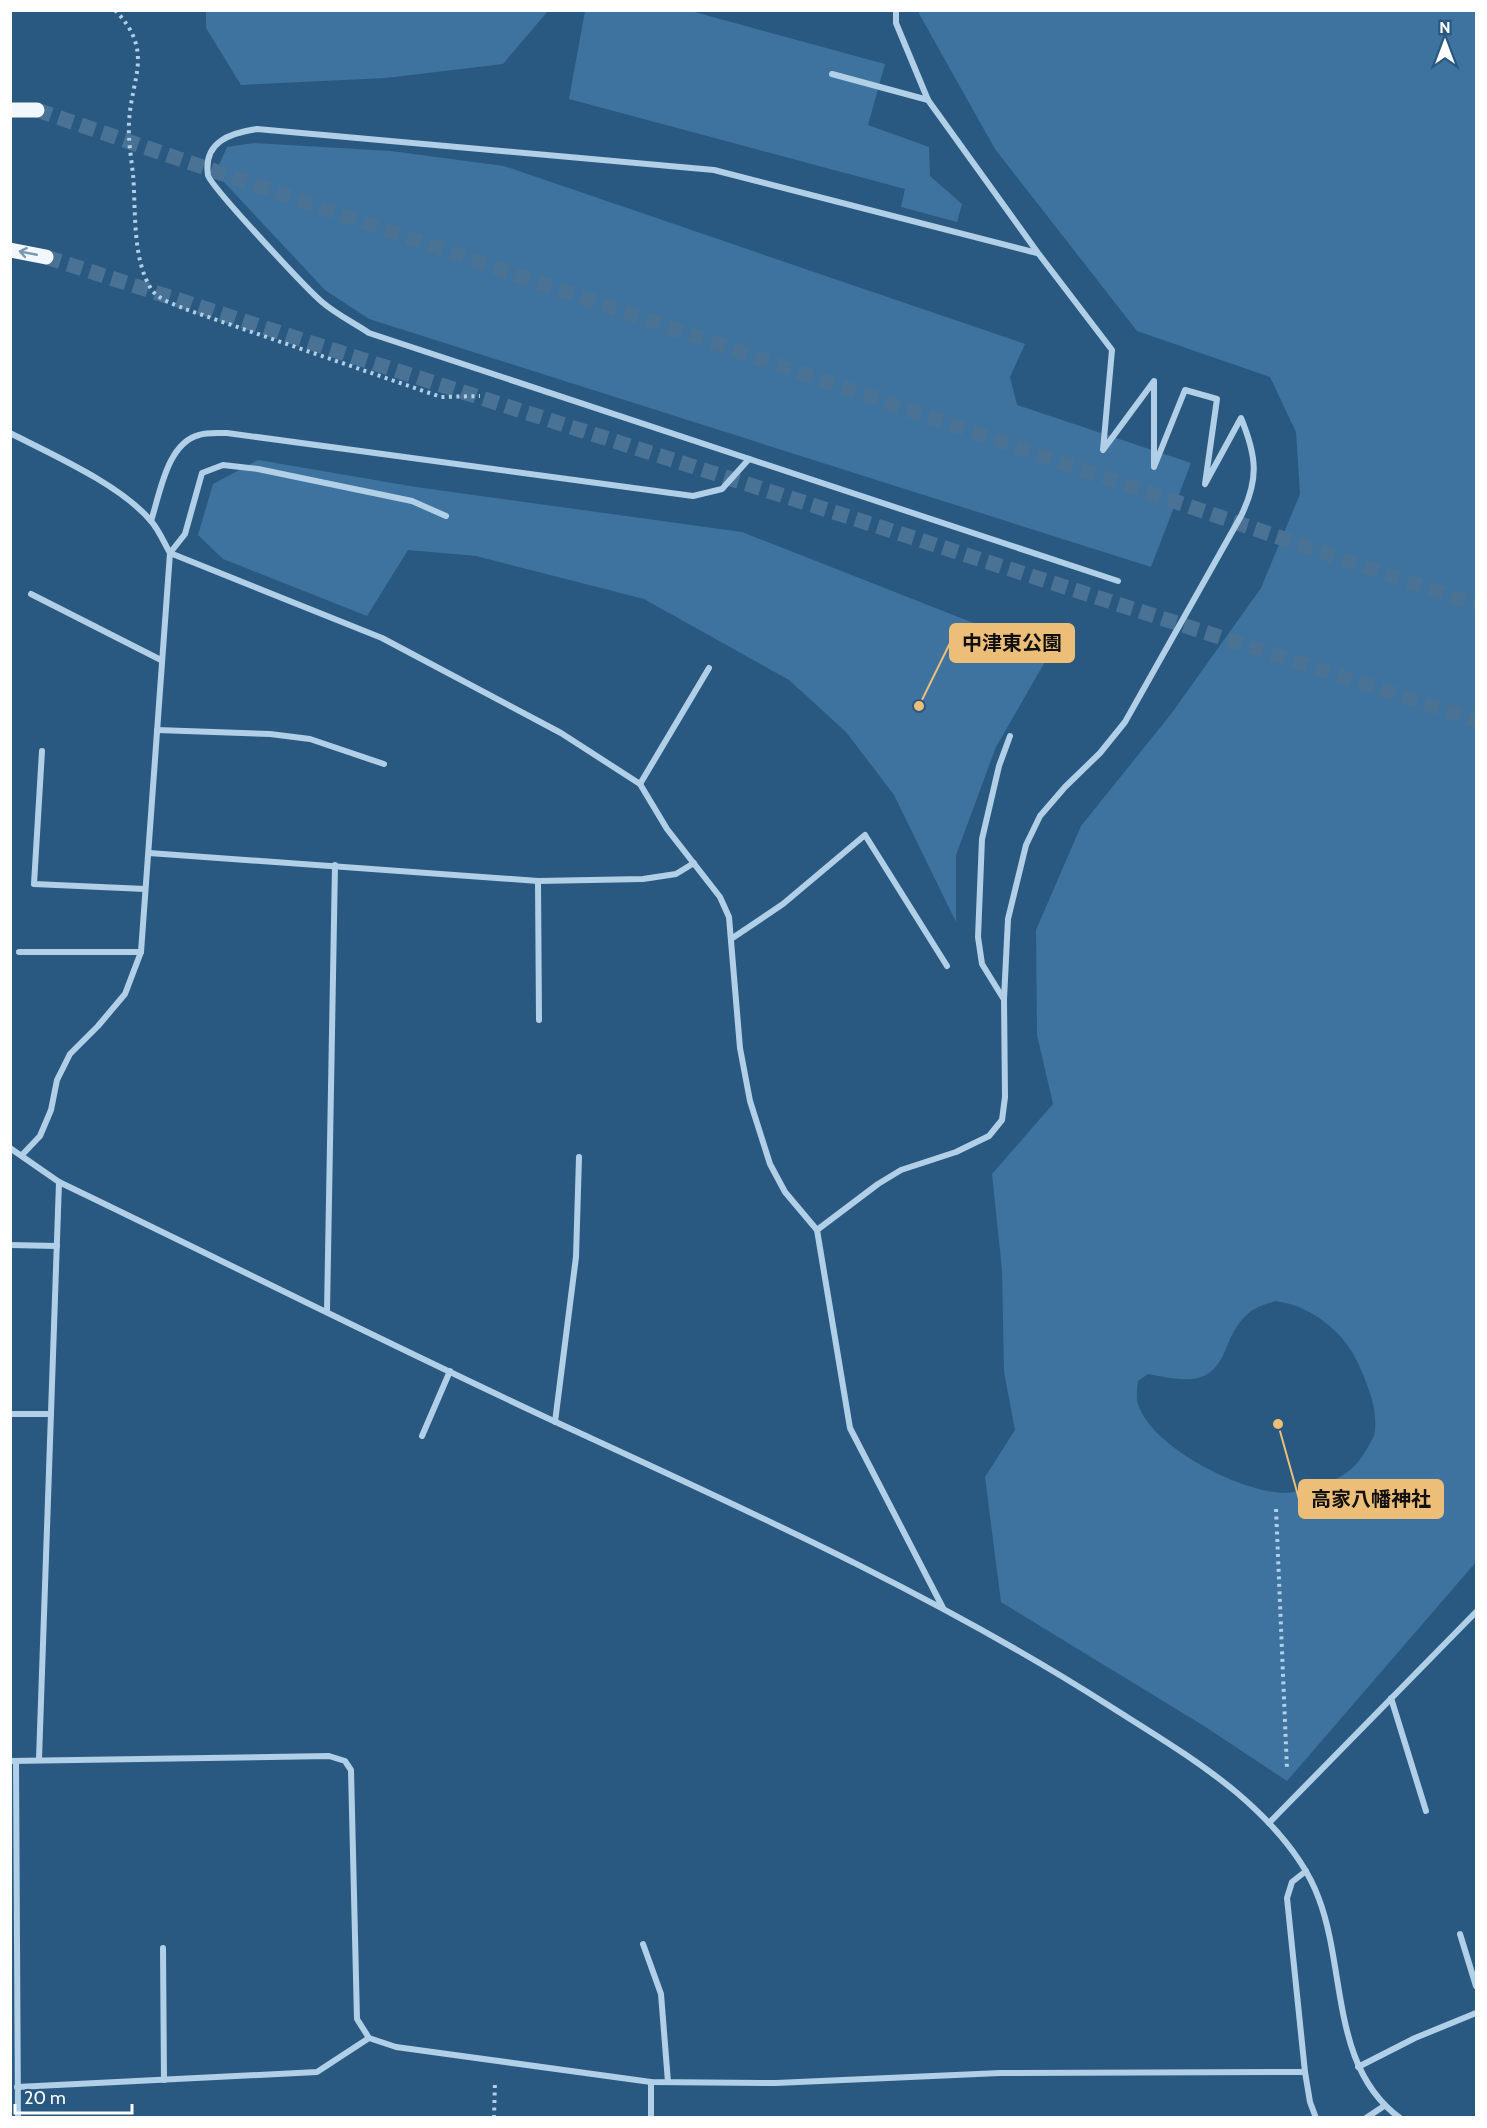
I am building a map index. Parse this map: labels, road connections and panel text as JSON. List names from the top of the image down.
{
  "places": ["中津東公園", "高家八幡神社"],
  "scale_bar": "20 m",
  "north": "top"
}
